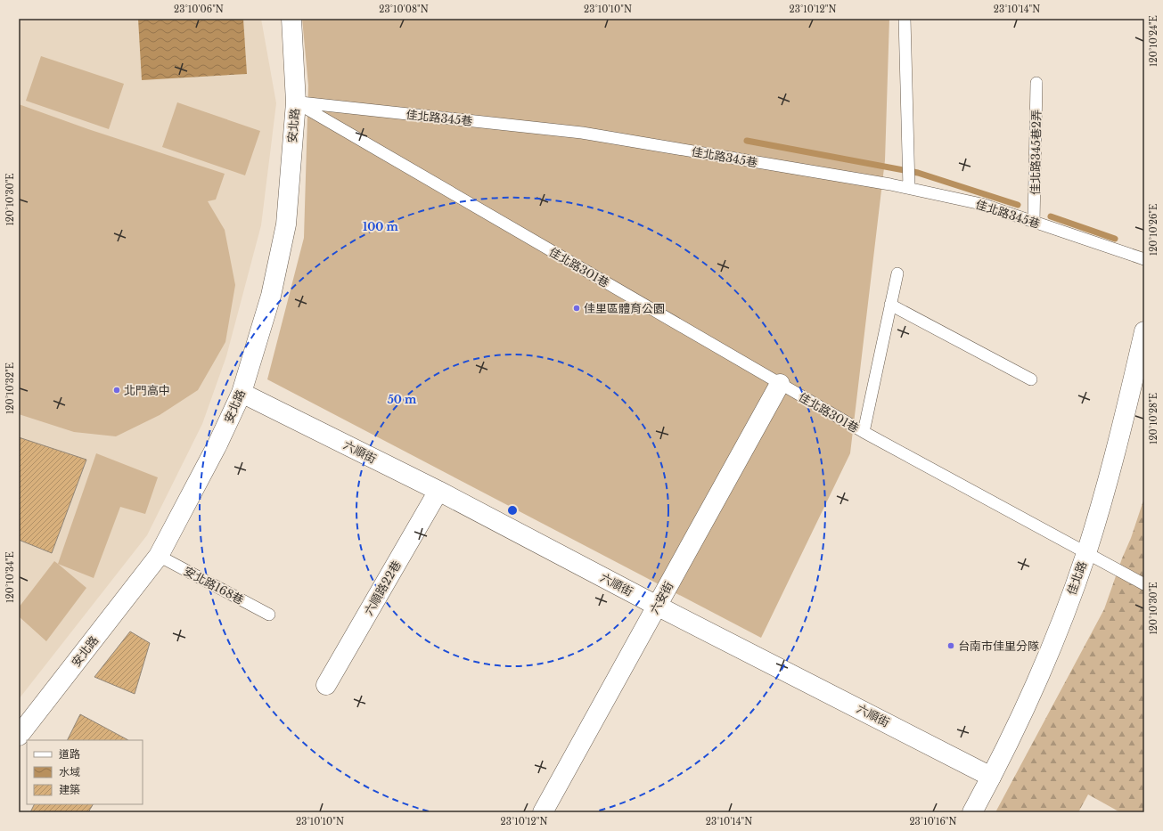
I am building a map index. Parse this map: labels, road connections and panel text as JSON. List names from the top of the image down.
{
  "streets": {
    "street": [
      "安北路",
      "六順街",
      "佳北路",
      "六順路22巷",
      "六安街"
    ],
    "lane": [
      "佳北路345巷",
      "佳北路345巷2弄",
      "佳北路301巷",
      "安北路168巷"
    ]
  },
  "crossings": [
    ["佳北路345巷", "安北路"],
    ["佳北路345巷", "佳北路345巷2弄"],
    ["佳北路345巷", "佳北路301巷"],
    ["安北路", "佳北路301巷"],
    ["安北路", "六順街"],
    ["安北路", "安北路168巷"],
    ["佳北路301巷", "佳北路"],
    ["佳北路301巷", "六安街"],
    ["六順街", "佳北路"],
    ["六順街", "六順路22巷"],
    ["六順街", "六安街"]
  ],
  "places": ["佳里區體育公園", "北門高中", "台南市佳里分隊"],
  "legend": ["道路", "水域", "建築"],
  "coordinates": [
    "23°10'06\"N",
    "23°10'08\"N",
    "23°10'10\"N",
    "23°10'12\"N",
    "23°10'14\"N",
    "120°10'24\"E",
    "120°10'30\"E",
    "120°10'26\"E",
    "120°10'32\"E",
    "120°10'28\"E",
    "120°10'34\"E",
    "23°10'16\"N"
  ],
  "rings": ["100 m", "50 m"]
}
